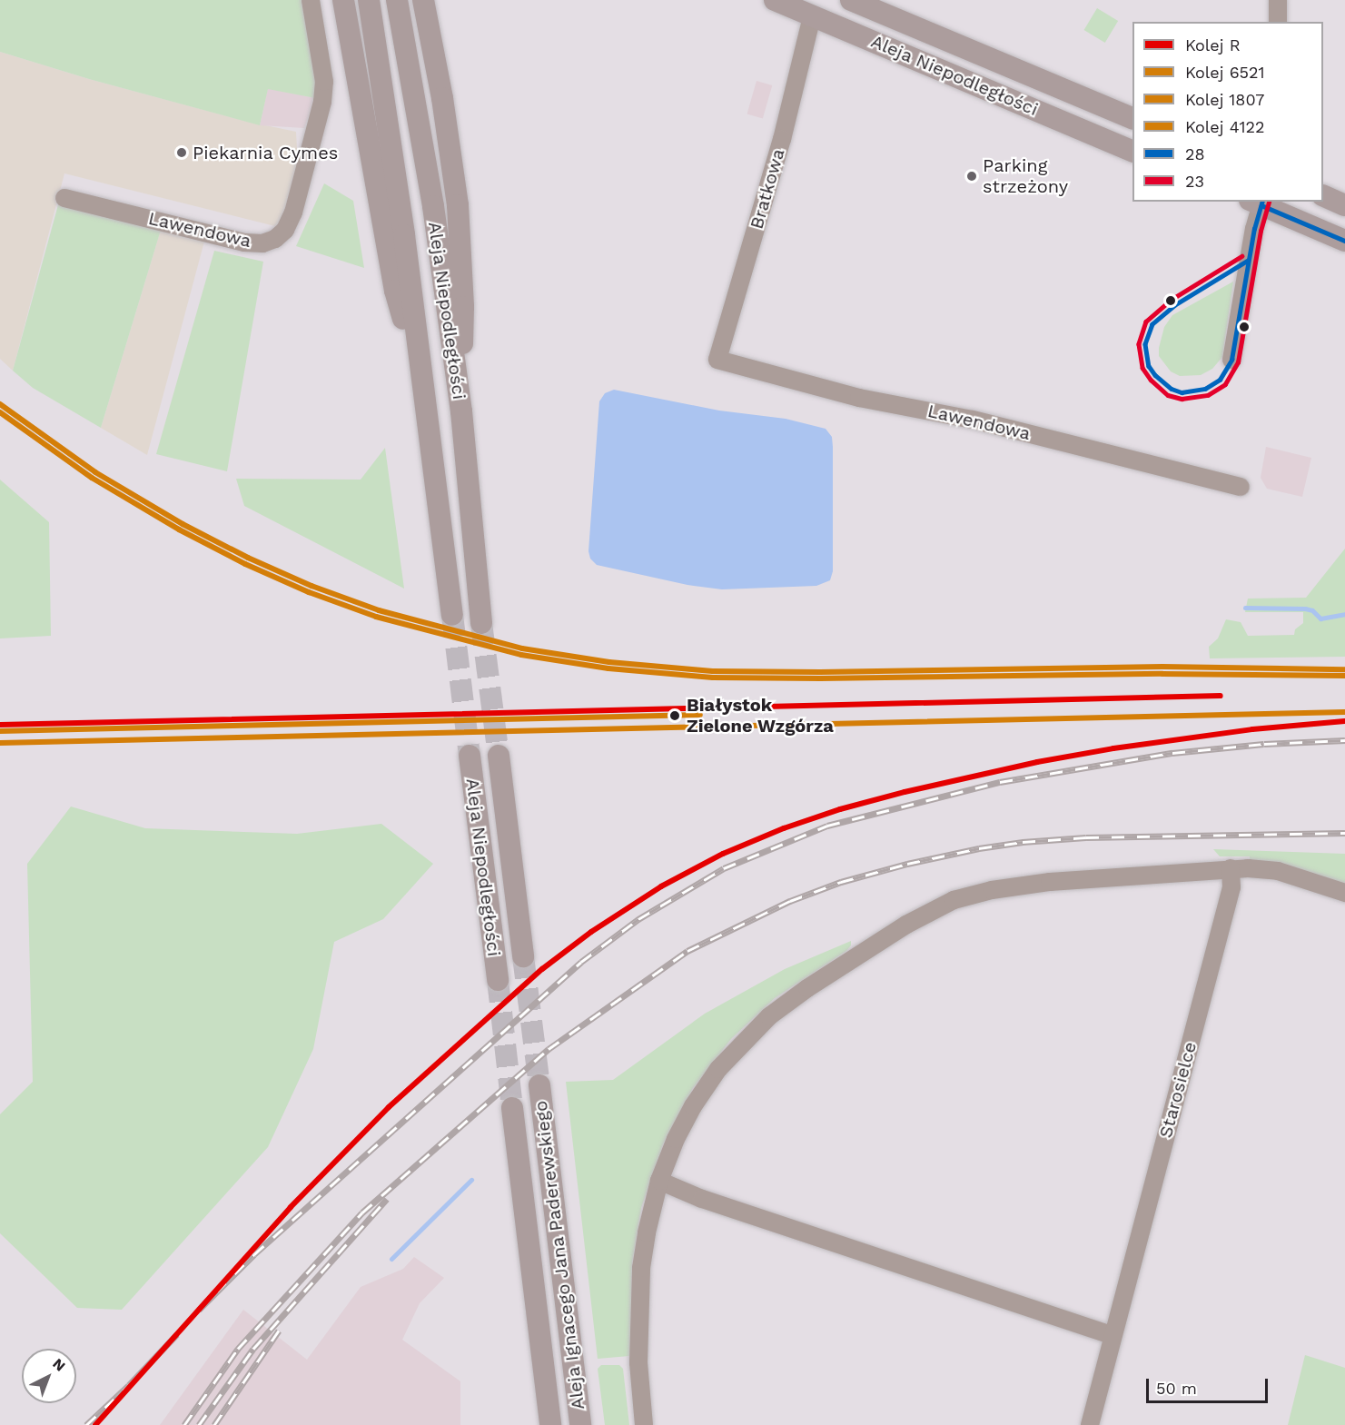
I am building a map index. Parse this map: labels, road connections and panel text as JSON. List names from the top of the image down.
{
  "streets": {
    "main road": ["Aleja Niepodległości", "Aleja Ignacego Jana Paderewskiego"],
    "street": ["Bratkowa", "Lawendowa", "Starosielce"]
  },
  "crossings": [
    ["Aleja Niepodległości", "Bratkowa"],
    ["Bratkowa", "Lawendowa"]
  ],
  "places": ["Piekarnia Cymes", "Parking strzeżony", "Białystok Zielone Wzgórza"],
  "lines": [
    "transit line 28",
    "transit line 23",
    "rail line 1807",
    "rail line 6521",
    "rail line R",
    "rail line 4122"
  ],
  "legend": [
    "Kolej R",
    "Kolej 6521",
    "Kolej 1807",
    "Kolej 4122",
    "28",
    "23"
  ],
  "scale_bar": "50 m",
  "north": "top right"
}
